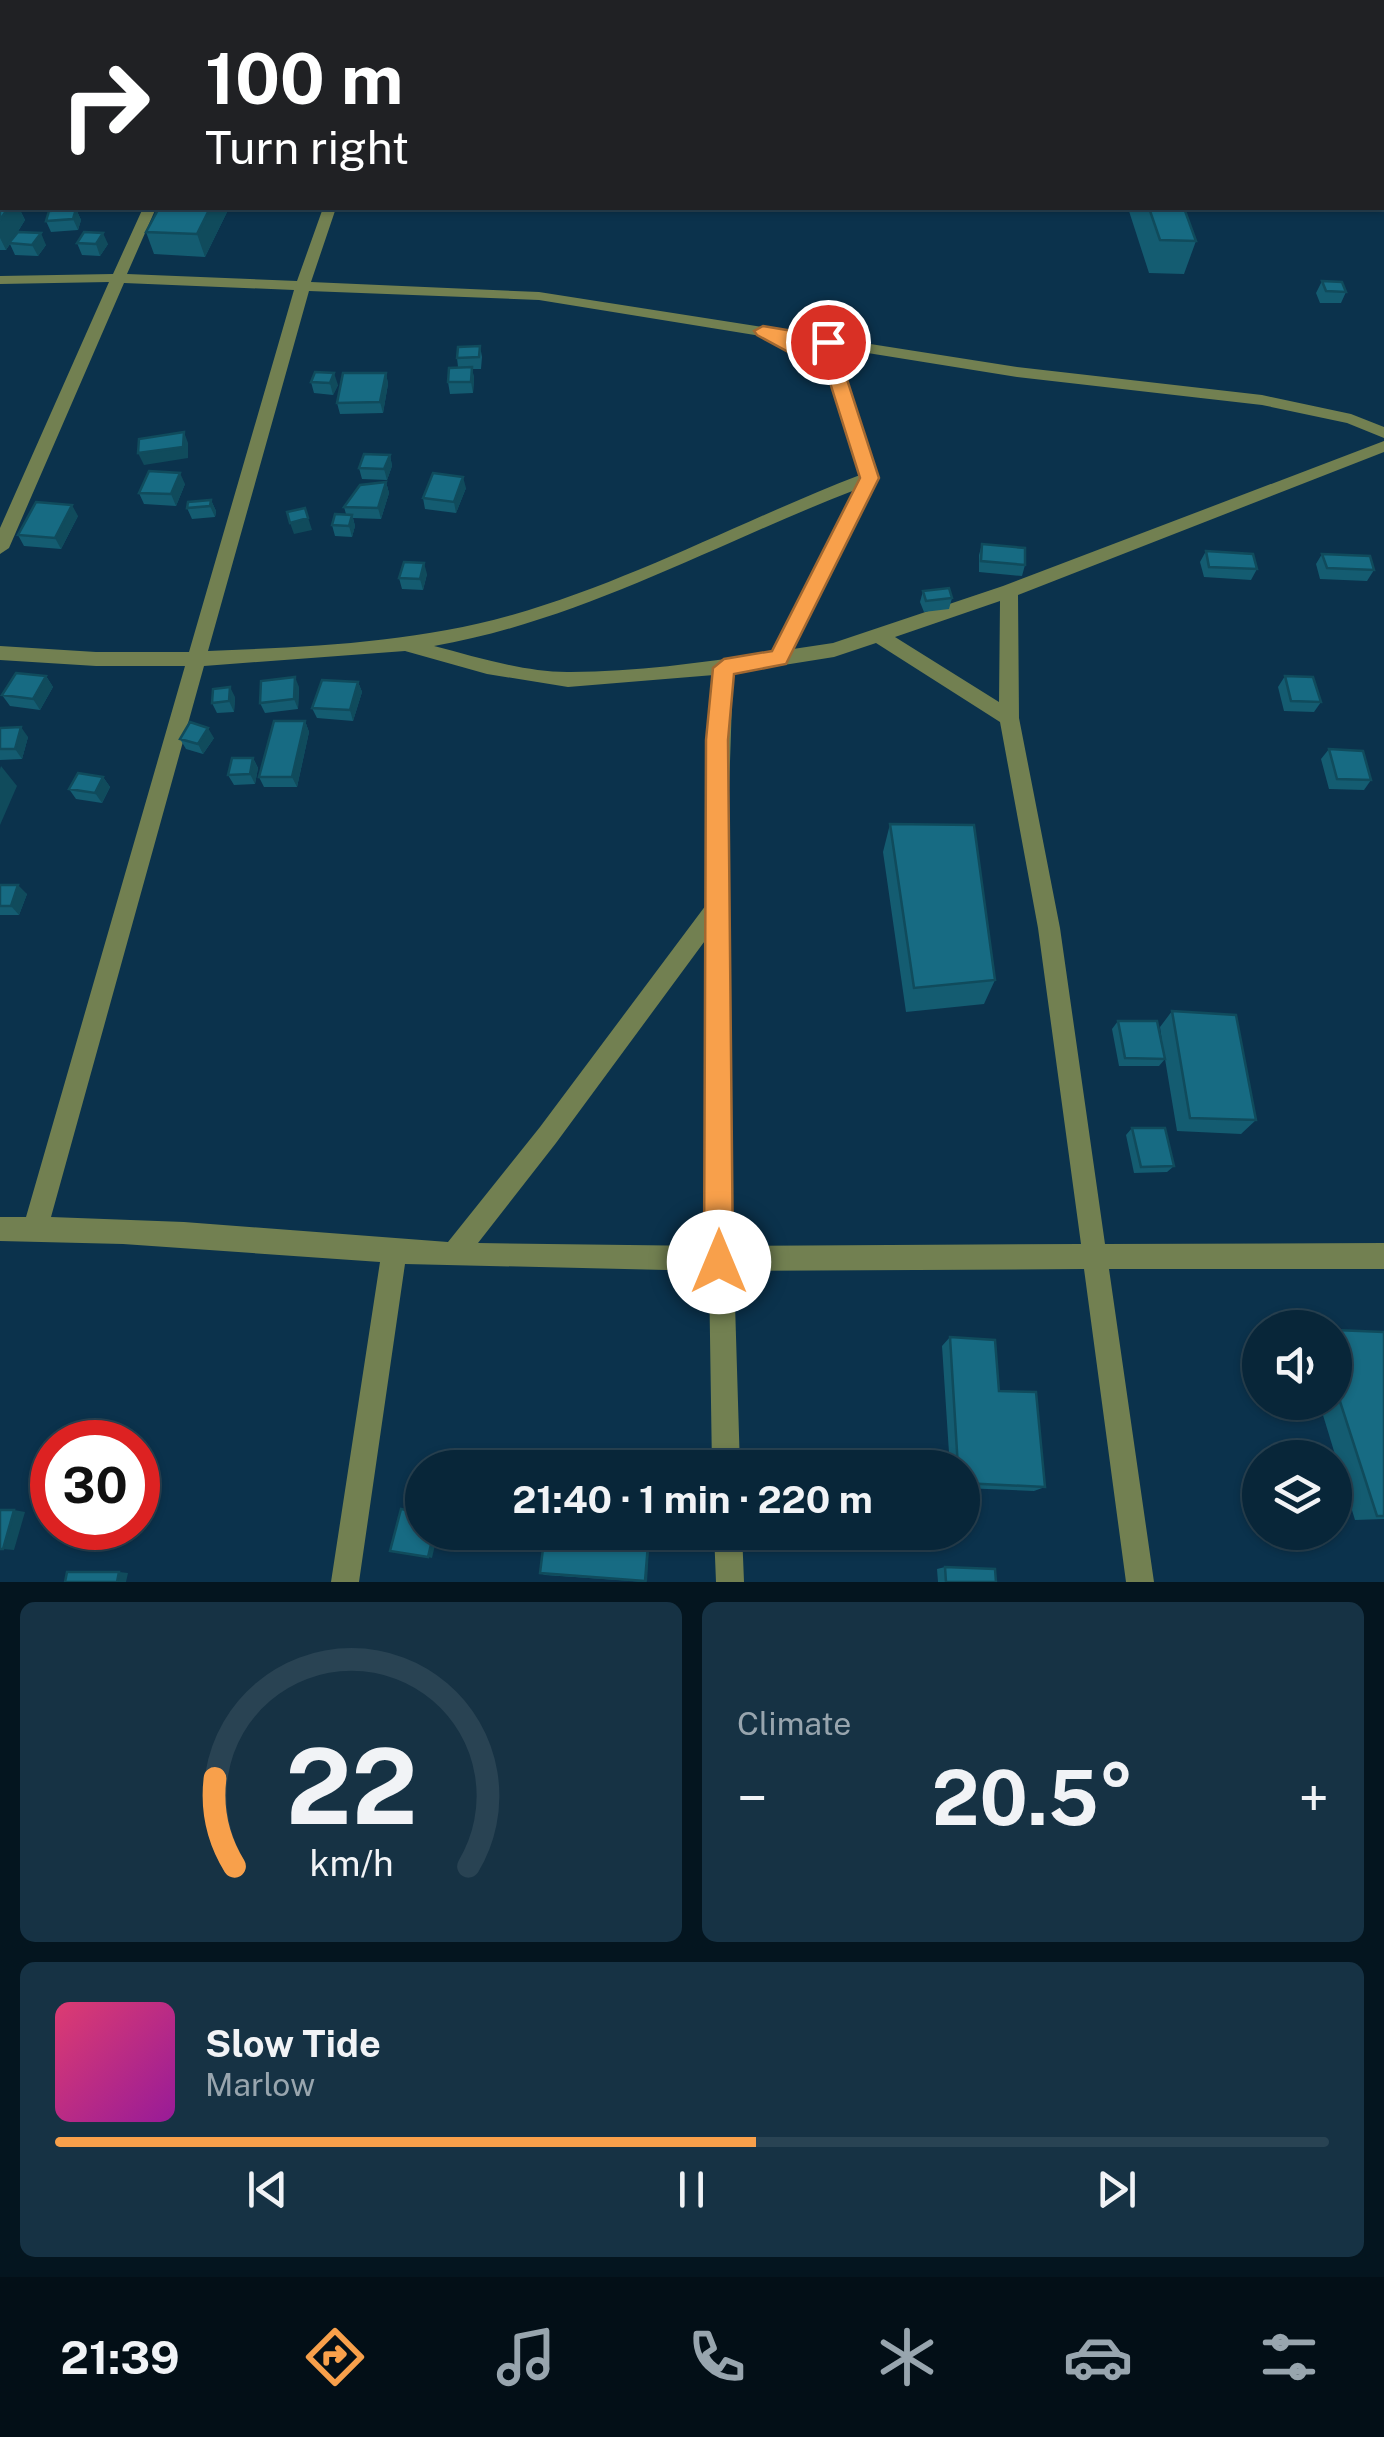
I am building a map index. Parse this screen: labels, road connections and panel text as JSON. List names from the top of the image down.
{
  "page": {
    "turn": ["100 m", "Turn right"],
    "limit": "30",
    "trip": "21:40 · 1 min · 220 m",
    "tile": "Climate",
    "heat": ["−", "20.5°", "+"],
    "song": ["Slow Tide", "Marlow"],
    "tabs": "21:39",
    "gauge": ["22", "km/h"]
  }
}
